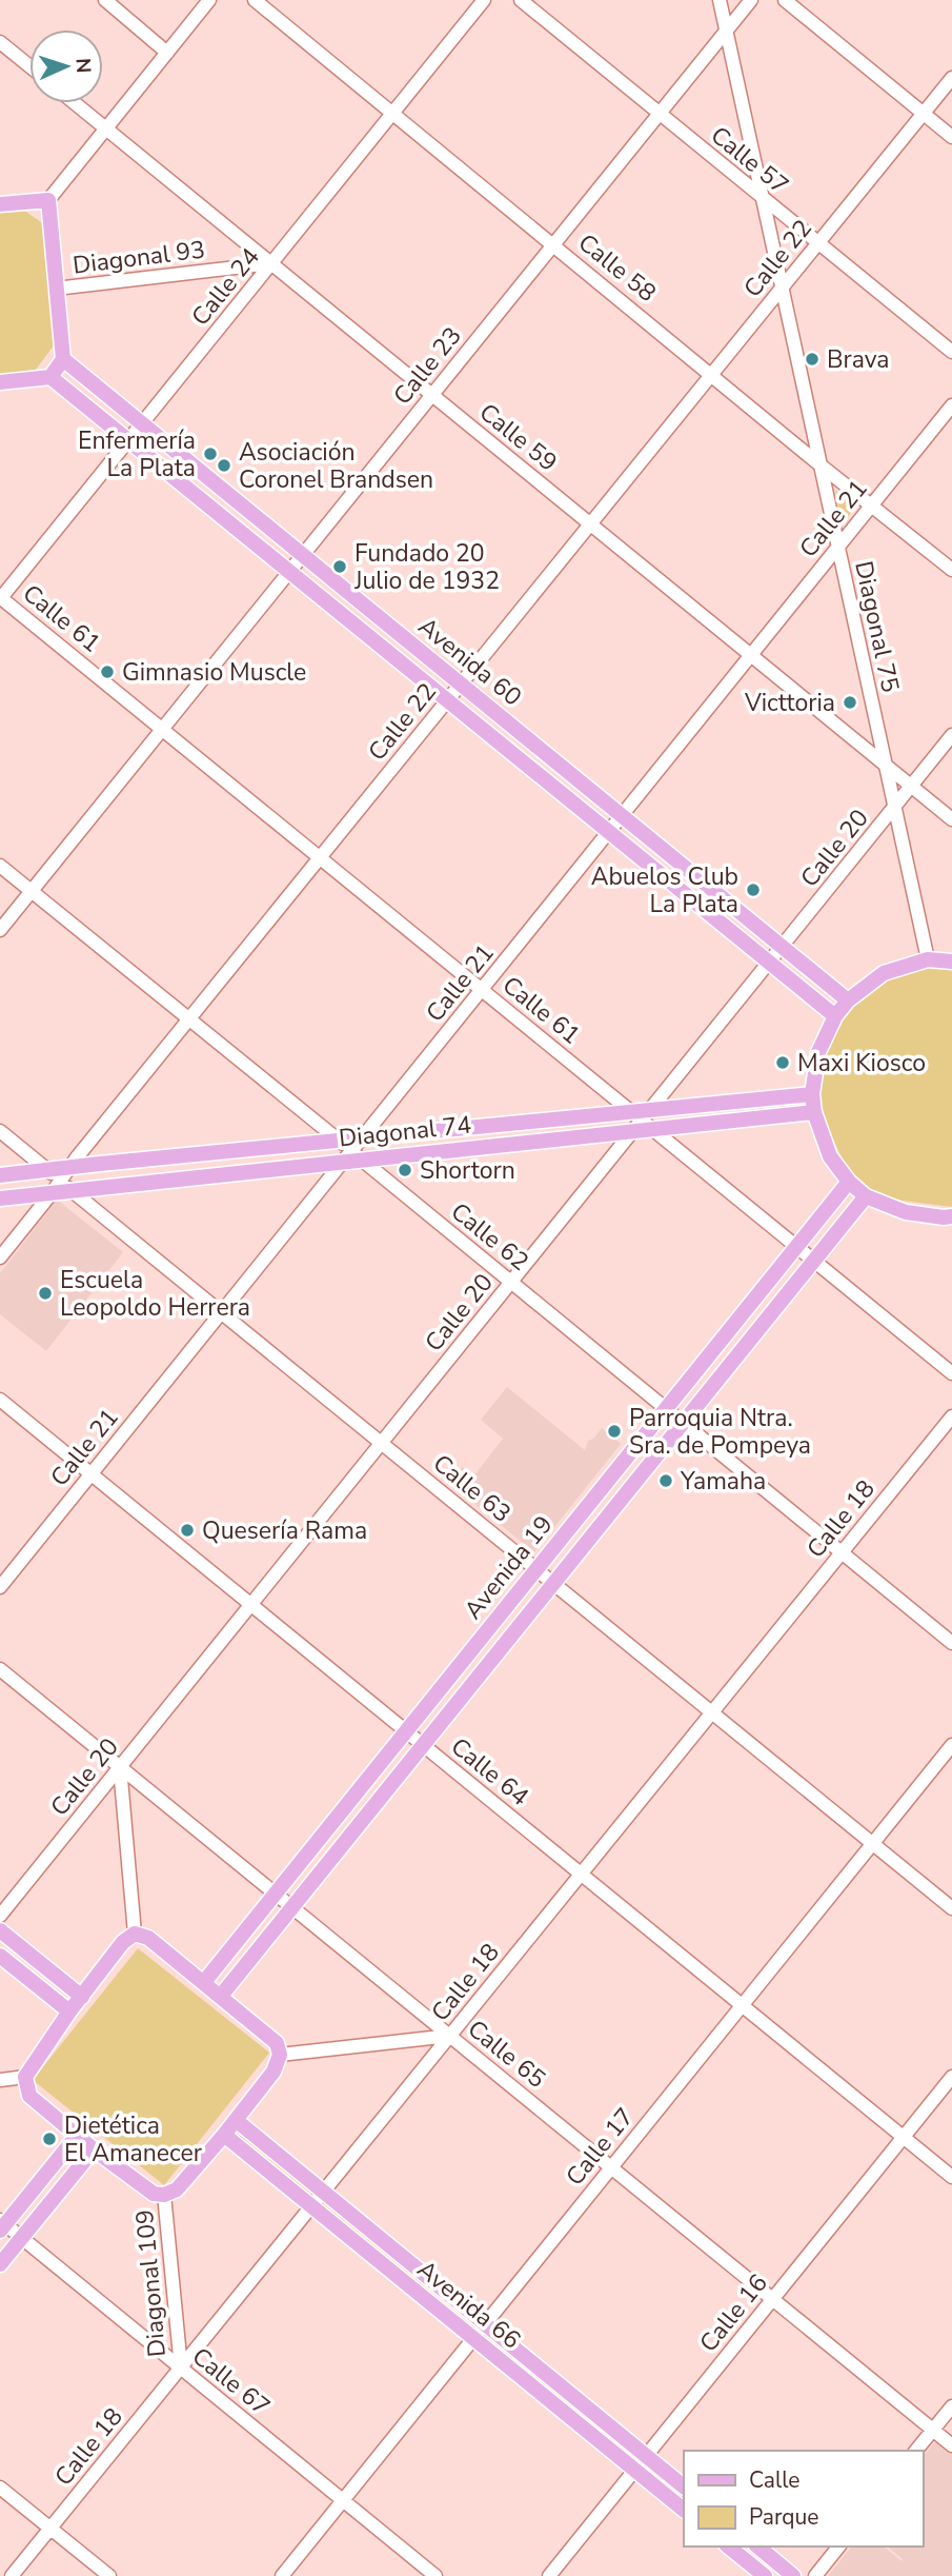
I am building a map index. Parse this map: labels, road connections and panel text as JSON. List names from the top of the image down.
{
  "streets": {
    "main road": [
      "Avenida 60",
      "Diagonal 74",
      "Avenida 19",
      "Avenida 66"
    ],
    "street": [
      "Calle 57",
      "Diagonal 93",
      "Calle 22",
      "Calle 58",
      "Calle 24",
      "Calle 23",
      "Calle 59",
      "Calle 21",
      "Calle 61",
      "Diagonal 75",
      "Calle 20",
      "Calle 62",
      "Calle 63",
      "Calle 18",
      "Calle 64",
      "Calle 65",
      "Calle 17",
      "Diagonal 109",
      "Calle 16",
      "Calle 67"
    ]
  },
  "crossings": [
    ["Calle 57", "Calle 22"],
    ["Calle 57", "Calle 23"],
    ["Calle 57", "Diagonal 75"],
    ["Diagonal 93", "Calle 24"],
    ["Diagonal 93", "Calle 59"],
    ["Calle 22", "Calle 58"],
    ["Calle 22", "Calle 59"],
    ["Calle 22", "Calle 61"],
    ["Calle 22", "Diagonal 75"],
    ["Calle 22", "Avenida 60"],
    ["Calle 22", "Diagonal 74"],
    ["Calle 22", "Calle 62"],
    ["Calle 58", "Calle 24"],
    ["Calle 58", "Calle 23"],
    ["Calle 58", "Calle 21"],
    ["Calle 58", "Diagonal 75"],
    ["Calle 24", "Calle 59"],
    ["Calle 24", "Calle 61"],
    ["Calle 24", "Avenida 60"],
    ["Calle 23", "Calle 59"],
    ["Calle 23", "Calle 61"],
    ["Calle 23", "Diagonal 75"],
    ["Calle 23", "Avenida 60"],
    ["Calle 23", "Calle 62"],
    ["Calle 59", "Calle 21"],
    ["Calle 59", "Diagonal 75"],
    ["Calle 59", "Calle 20"],
    ["Calle 21", "Calle 61"],
    ["Calle 21", "Diagonal 75"],
    ["Calle 21", "Avenida 60"],
    ["Calle 21", "Diagonal 74"],
    ["Calle 21", "Calle 62"],
    ["Calle 21", "Calle 63"],
    ["Calle 21", "Calle 64"],
    ["Calle 61", "Calle 20"],
    ["Calle 61", "Diagonal 74"],
    ["Calle 61", "Avenida 19"],
    ["Diagonal 75", "Calle 20"],
    ["Avenida 60", "Calle 20"],
    ["Calle 20", "Diagonal 74"],
    ["Calle 20", "Calle 62"],
    ["Calle 20", "Calle 63"],
    ["Calle 20", "Calle 64"],
    ["Calle 20", "Calle 65"],
    ["Diagonal 74", "Calle 62"],
    ["Diagonal 74", "Calle 63"],
    ["Calle 62", "Calle 18"],
    ["Calle 62", "Avenida 19"],
    ["Calle 63", "Calle 18"],
    ["Calle 63", "Avenida 19"],
    ["Calle 63", "Calle 17"],
    ["Calle 18", "Calle 64"],
    ["Calle 18", "Calle 65"],
    ["Calle 18", "Diagonal 109"],
    ["Calle 18", "Avenida 66"],
    ["Calle 18", "Calle 67"],
    ["Avenida 19", "Calle 64"],
    ["Avenida 19", "Calle 65"],
    ["Avenida 19", "Diagonal 109"],
    ["Avenida 19", "Avenida 66"],
    ["Calle 64", "Calle 17"],
    ["Calle 64", "Calle 16"],
    ["Calle 65", "Calle 17"],
    ["Calle 65", "Calle 16"],
    ["Calle 17", "Avenida 66"],
    ["Calle 17", "Calle 67"],
    ["Diagonal 109", "Avenida 66"],
    ["Diagonal 109", "Calle 67"],
    ["Avenida 66", "Calle 16"]
  ],
  "places": [
    "Brava",
    "Enfermería La Plata",
    "Asociación Coronel Brandsen",
    "Fundado 20 Julio de 1932",
    "Gimnasio Muscle",
    "Victtoria",
    "Abuelos Club La Plata",
    "Maxi Kiosco",
    "Shortorn",
    "Escuela Leopoldo Herrera",
    "Parroquia Ntra. Sra. de Pompeya",
    "Yamaha",
    "Quesería Rama",
    "Dietética El Amanecer"
  ],
  "legend": ["Calle", "Parque"],
  "north": "right"
}
